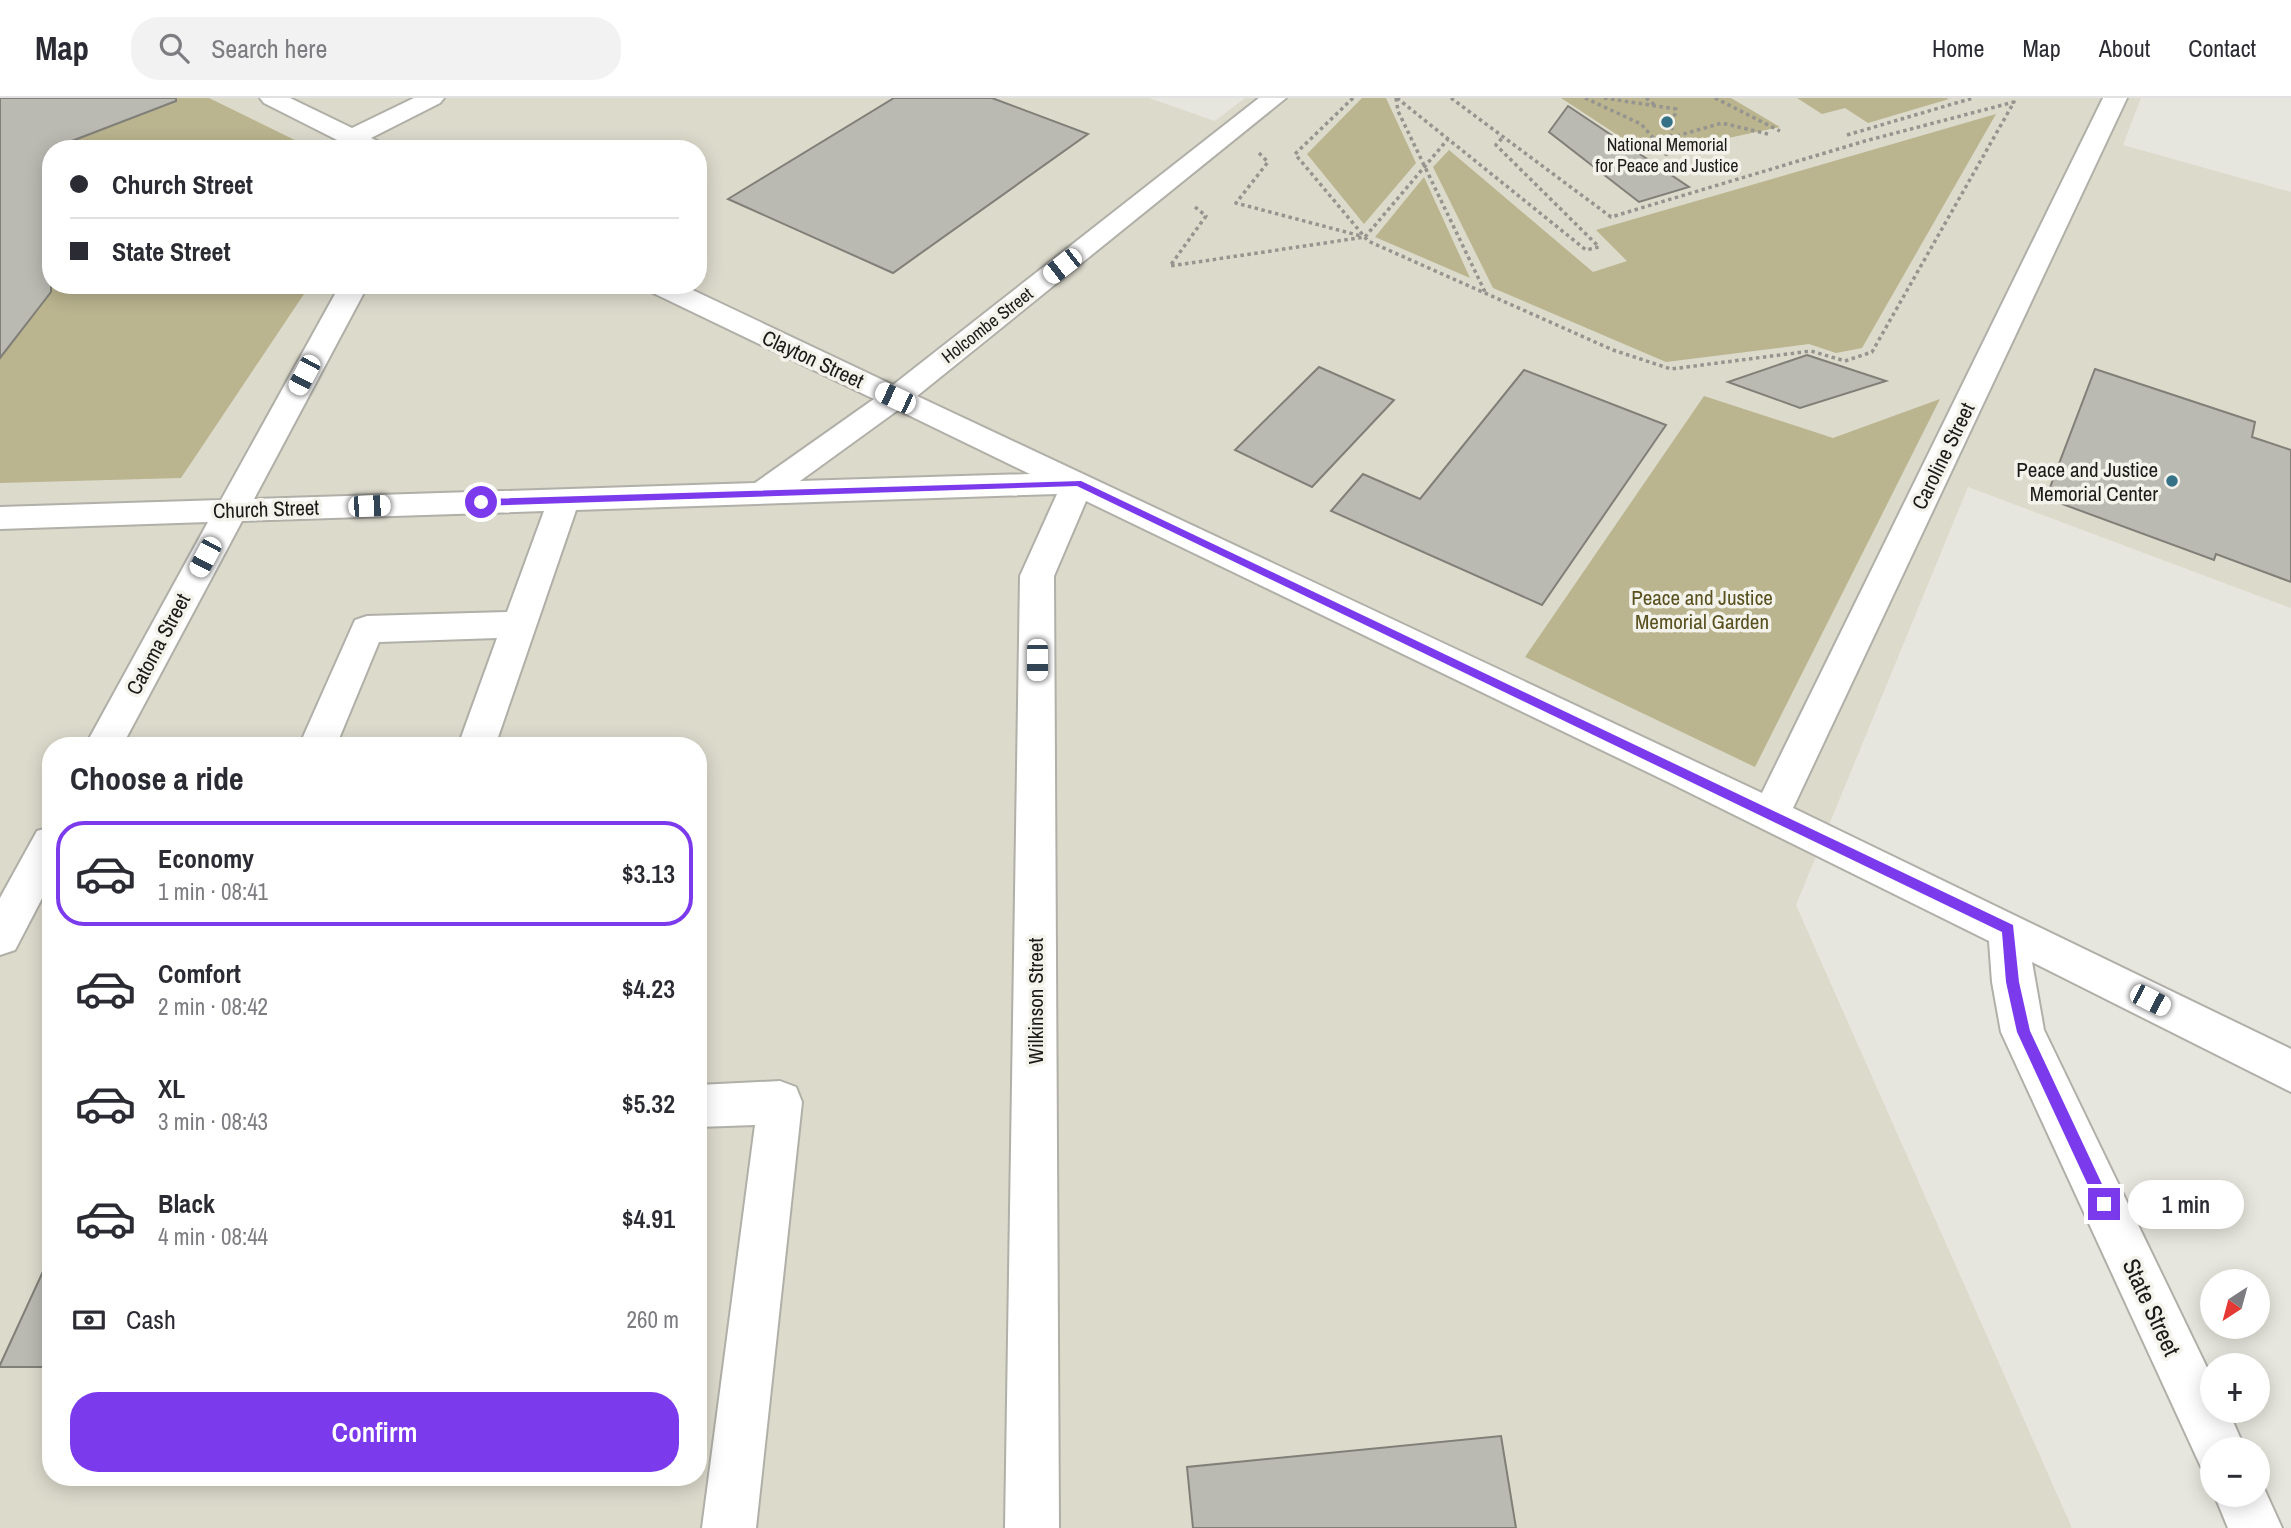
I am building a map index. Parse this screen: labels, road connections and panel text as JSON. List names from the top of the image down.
{
  "streets": {
    "street": [
      "Holcombe Street",
      "Clayton Street",
      "Caroline Street",
      "Church Street",
      "Catoma Street",
      "Wilkinson Street",
      "State Street"
    ]
  },
  "crossings": [
    ["Holcombe Street", "Clayton Street"],
    ["Holcombe Street", "Church Street"],
    ["Clayton Street", "Caroline Street"],
    ["Clayton Street", "Church Street"],
    ["Clayton Street", "Wilkinson Street"],
    ["Clayton Street", "State Street"],
    ["Church Street", "Catoma Street"],
    ["Church Street", "Wilkinson Street"]
  ],
  "parks": ["Peace and Justice Memorial Garden"],
  "places": ["National Memorial for Peace and Justice", "Peace and Justice Memorial Center"],
  "north": "bottom left",
  "page": {
    "header": "Map",
    "search": "Search here",
    "nav": [
      "Home",
      "Map",
      "About",
      "Contact"
    ],
    "banner": ["Church Street", "State Street"],
    "heading": "Choose a ride",
    "list": [
      {
        "name": "Economy",
        "note": "1 min · 08:41",
        "value": "$3.13"
      },
      {
        "name": "Comfort",
        "note": "2 min · 08:42",
        "value": "$4.23"
      },
      {
        "name": "XL",
        "note": "3 min · 08:43",
        "value": "$5.32"
      },
      {
        "name": "Black",
        "note": "4 min · 08:44",
        "value": "$4.91"
      }
    ],
    "bubble": "1 min",
    "map_buttons": ["+", "−"],
    "pay": ["Cash", "260 m"],
    "buttons": "Confirm"
  }
}
